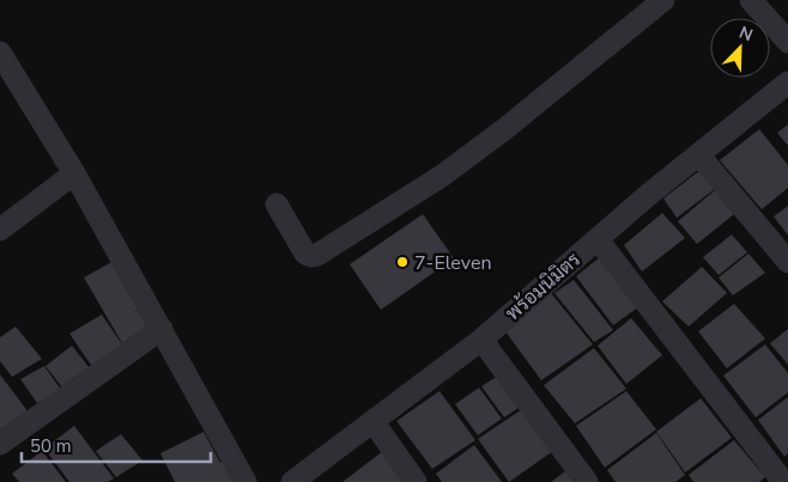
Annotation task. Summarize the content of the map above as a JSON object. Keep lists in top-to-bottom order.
{
  "streets": {
    "street": ["พร้อมนิมิตร"]
  },
  "places": ["7-Eleven"],
  "scale_bar": "50 m",
  "north": "top right"
}
